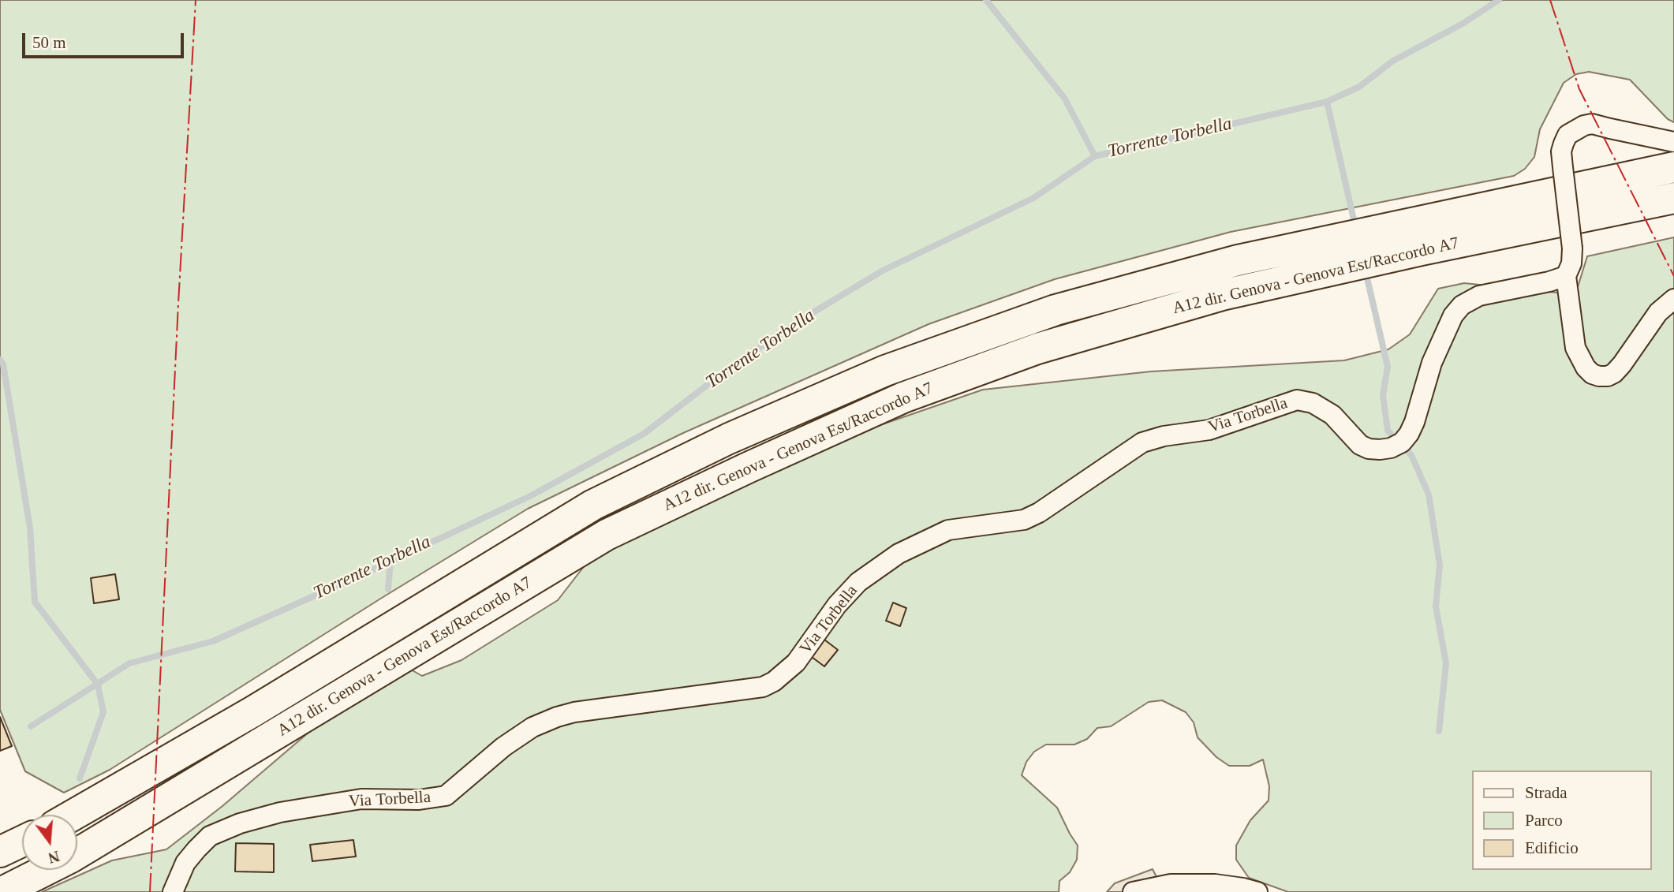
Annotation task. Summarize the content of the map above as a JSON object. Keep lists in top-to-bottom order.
{
  "streets": {
    "highway": ["A12 dir. Genova - Genova Est/Raccordo A7"],
    "street": ["Via Torbella"]
  },
  "water": ["Torrente Torbella"],
  "legend": ["Strada", "Parco", "Edificio"],
  "scale_bar": "50 m",
  "north": "bottom"
}
